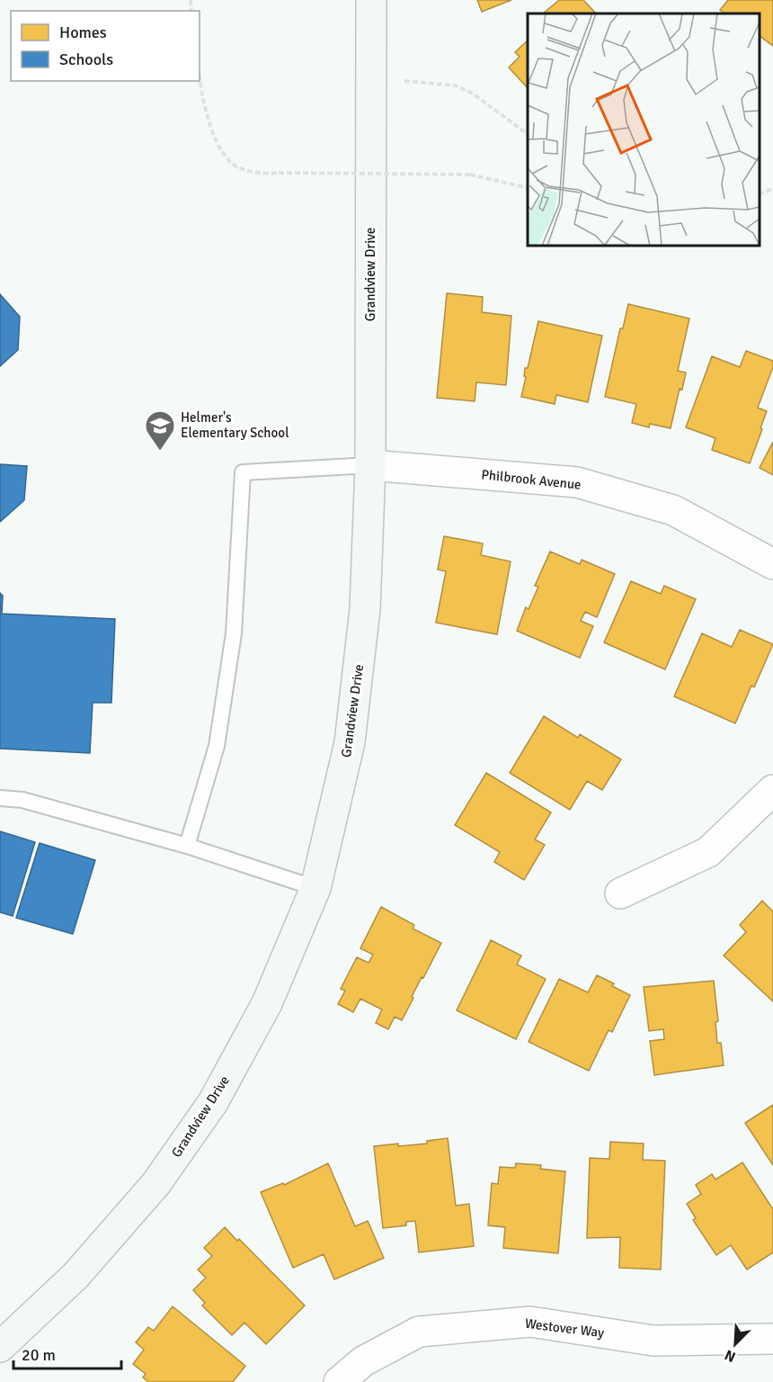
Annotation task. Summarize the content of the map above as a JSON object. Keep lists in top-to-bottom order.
{
  "streets": {
    "street": ["Grandview Drive", "Philbrook Avenue", "Westover Way"]
  },
  "crossings": [
    ["Grandview Drive", "Philbrook Avenue"]
  ],
  "places": {
    "school or university": ["Helmer's Elementary School"]
  },
  "legend": ["Homes", "Schools"],
  "scale_bar": "20 m",
  "north": "bottom left"
}
